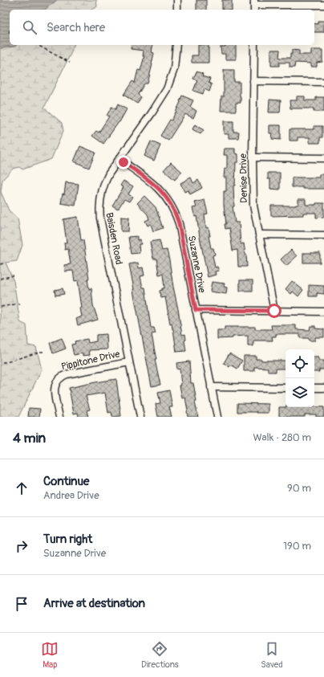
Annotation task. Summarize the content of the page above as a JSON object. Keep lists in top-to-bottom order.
{
  "streets": {
    "street": [
      "Denise Drive",
      "Baisden Road",
      "Suzanne Drive",
      "Pippitone Drive"
    ]
  },
  "crossings": [
    ["Baisden Road", "Suzanne Drive"],
    ["Baisden Road", "Pippitone Drive"]
  ],
  "page": {
    "search": "Search here",
    "heading": ["4 min", "Walk · 280 m"],
    "list": [
      ["Continue", "Andrea Drive", "90 m"],
      ["Turn right", "Suzanne Drive", "190 m"],
      "Arrive at destination"
    ],
    "nav": ["Map", "Directions", "Saved"]
  }
}
